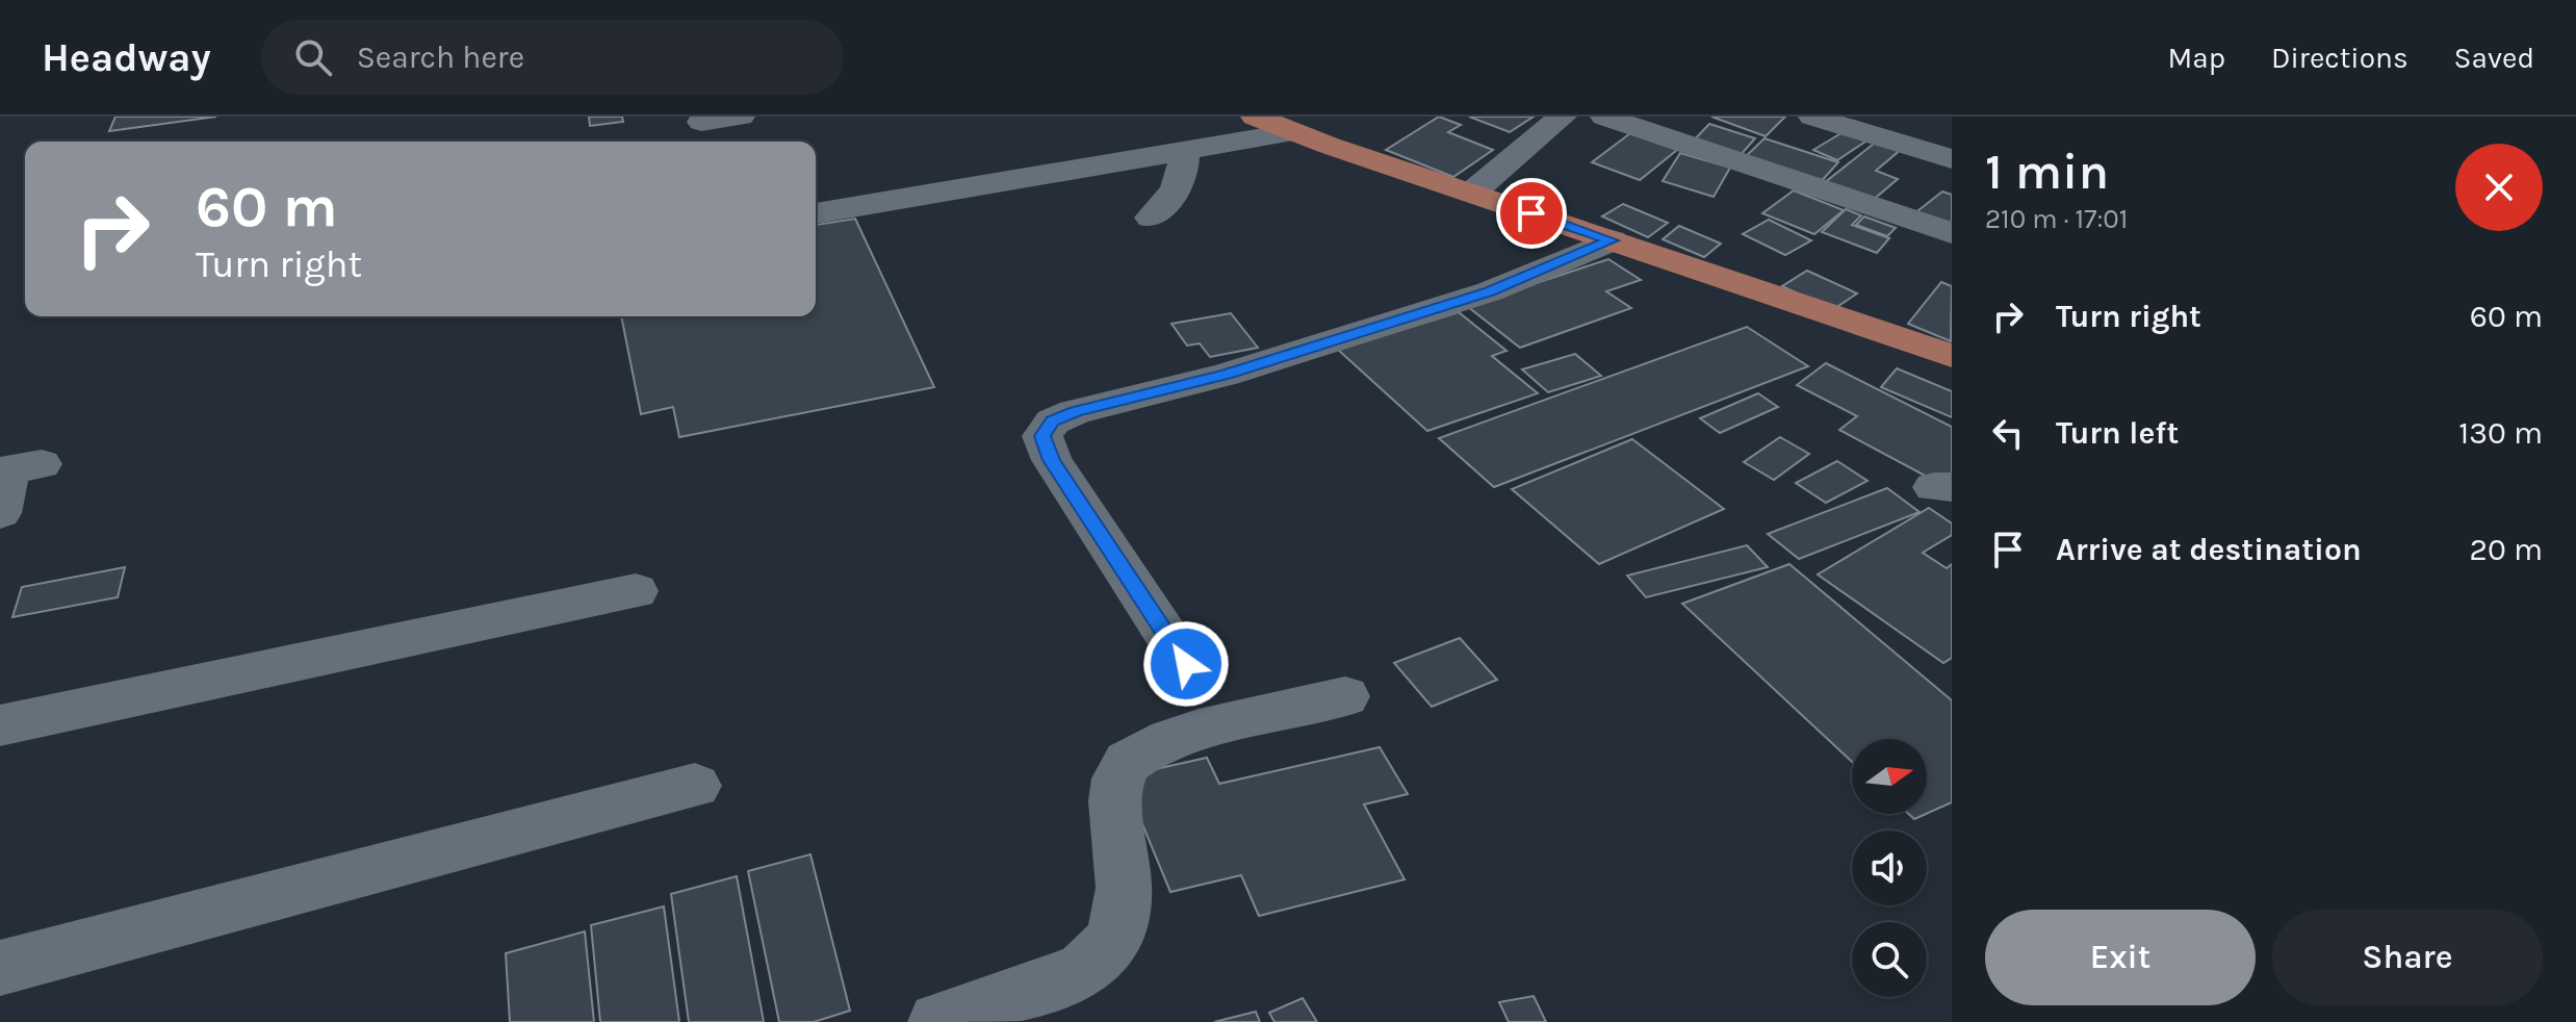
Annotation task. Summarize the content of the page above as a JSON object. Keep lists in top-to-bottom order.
{
  "north": "right",
  "page": {
    "header": "Headway",
    "search": "Search here",
    "nav": ["Map", "Directions", "Saved"],
    "heading": ["1 min", "210 m · 17:01"],
    "turn": ["60 m", "Turn right"],
    "list": [
      {
        "name": "Turn right",
        "value": "60 m"
      },
      {
        "name": "Turn left",
        "value": "130 m"
      },
      {
        "name": "Arrive at destination",
        "value": "20 m"
      }
    ],
    "buttons": ["Exit", "Share"]
  }
}
